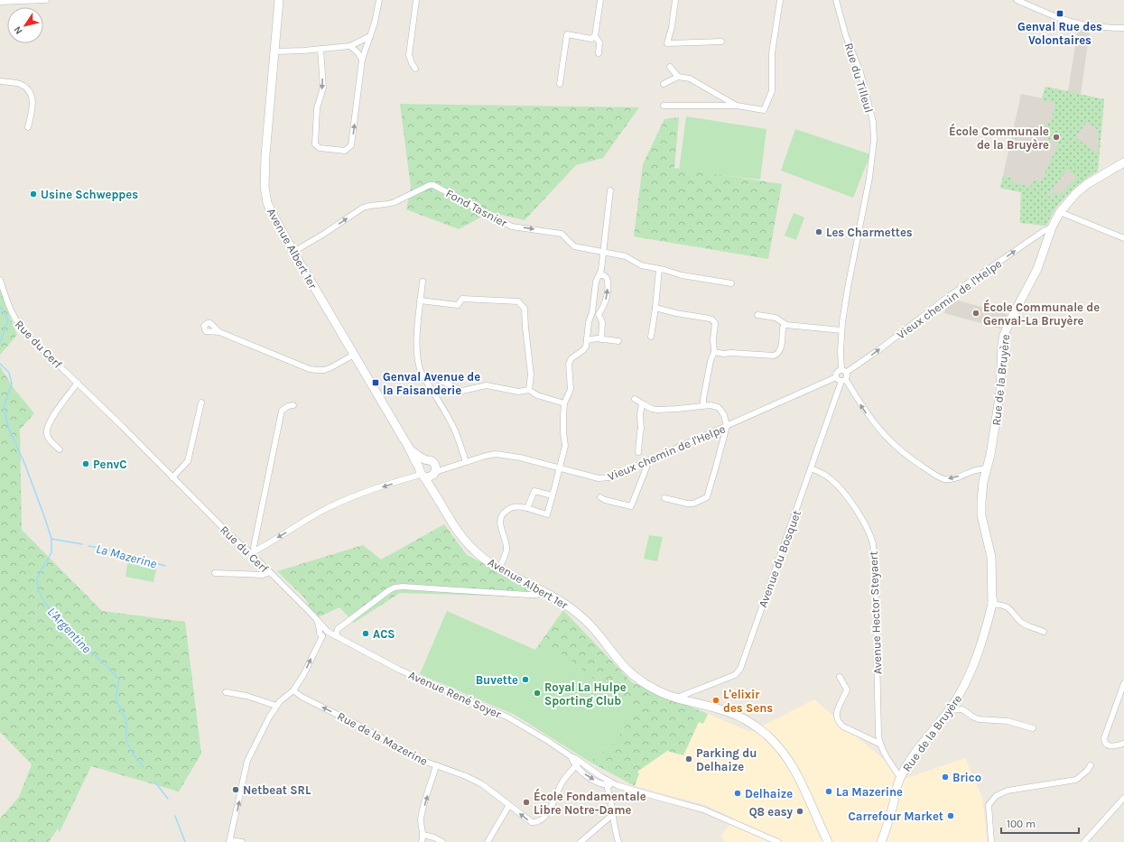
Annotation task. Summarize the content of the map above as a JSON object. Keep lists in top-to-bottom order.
{
  "streets": {
    "main road": ["Avenue Albert 1er", "Rue de la Bruyère"],
    "street": [
      "Rue du Tilleul",
      "Fond Tasnier",
      "Vieux chemin de l'Helpe",
      "Rue du Cerf",
      "Avenue du Bosquet",
      "Avenue Hector Steyaert",
      "Avenue René Soyer",
      "Rue de la Mazerine"
    ]
  },
  "crossings": [
    ["Rue du Tilleul", "Vieux chemin de l'Helpe"],
    ["Fond Tasnier", "Avenue Albert 1er"],
    ["Avenue Albert 1er", "Vieux chemin de l'Helpe"],
    ["Avenue Albert 1er", "Avenue du Bosquet"],
    ["Vieux chemin de l'Helpe", "Rue du Cerf"],
    ["Vieux chemin de l'Helpe", "Rue de la Bruyère"],
    ["Vieux chemin de l'Helpe", "Avenue du Bosquet"],
    ["Rue du Cerf", "Avenue René Soyer"],
    ["Rue de la Bruyère", "Avenue Hector Steyaert"],
    ["Avenue du Bosquet", "Avenue Hector Steyaert"],
    ["Avenue René Soyer", "Rue de la Mazerine"]
  ],
  "one_way": ["Fond Tasnier"],
  "water": ["La Mazerine", "L'Argentine"],
  "places": {
    "transit": ["Genval Rue des Volontaires", "Genval Avenue de la Faisanderie"],
    "other": [
      "École Communale de la Bruyère",
      "Usine Schweppes",
      "Les Charmettes",
      "École Communale de Genval-La Bruyère",
      "PenvC",
      "ACS",
      "Buvette",
      "Royal La Hulpe Sporting Club",
      "L'elixir des Sens",
      "Parking du Delhaize",
      "Brico",
      "Netbeat SRL",
      "La Mazerine",
      "Delhaize",
      "École Fondamentale Libre Notre-Dame",
      "Q8 easy",
      "Carrefour Market"
    ]
  },
  "scale_bar": "100 m",
  "north": "bottom left"
}
